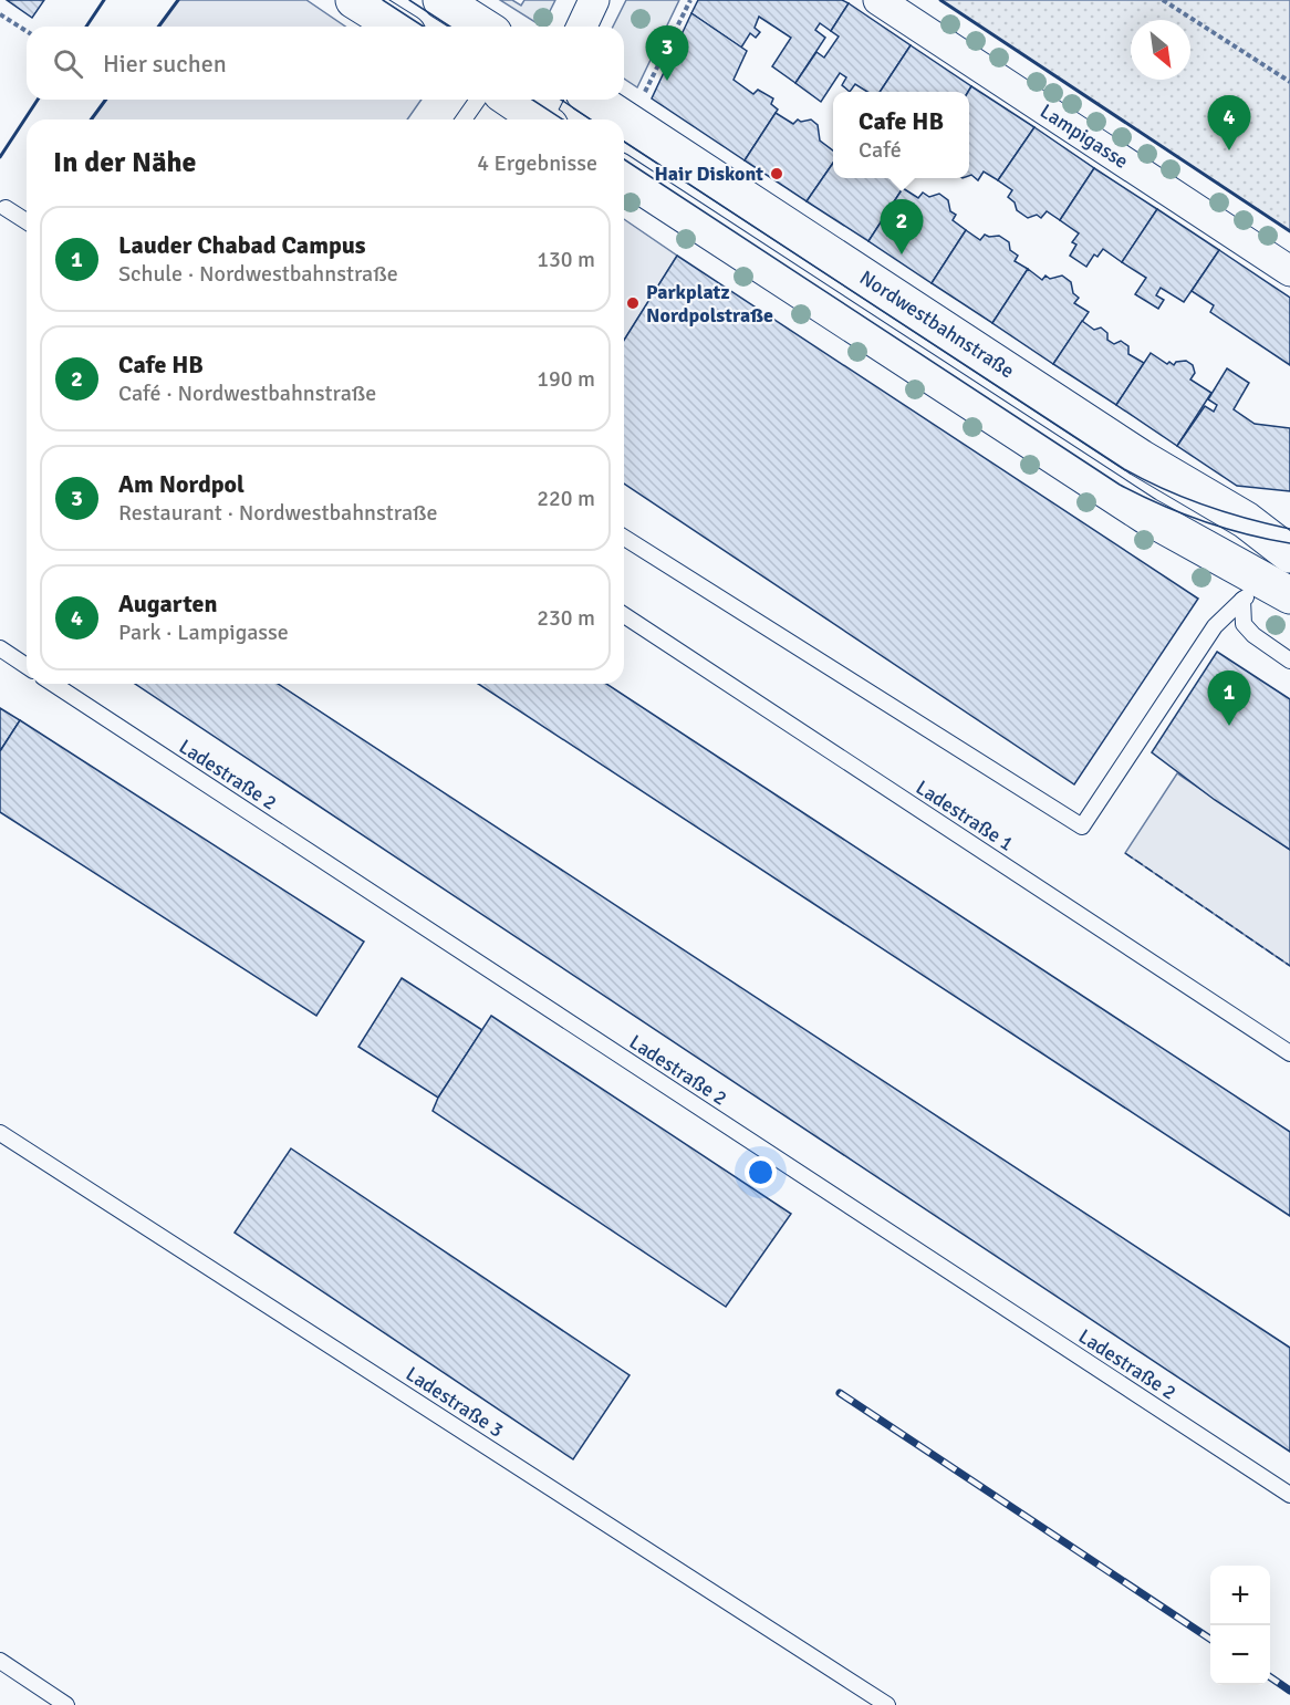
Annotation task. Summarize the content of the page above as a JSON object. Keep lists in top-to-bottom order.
{
  "streets": {
    "street": ["Lampigasse", "Nordwestbahnstraße"],
    "lane": ["Ladestraße 2", "Ladestraße 1", "Ladestraße 3"]
  },
  "places": ["Hair Diskont", "Parkplatz Nordpolstraße"],
  "north": "bottom right",
  "page": {
    "pins": [
      "3",
      "4",
      "2",
      "1"
    ],
    "search": "Hier suchen",
    "popup": ["Cafe HB", "Café"],
    "heading": ["In der Nähe", "4 Ergebnisse"],
    "list": [
      {
        "mark": "1",
        "name": "Lauder Chabad Campus",
        "note": "Schule · Nordwestbahnstraße",
        "value": "130 m"
      },
      {
        "mark": "2",
        "name": "Cafe HB",
        "note": "Café · Nordwestbahnstraße",
        "value": "190 m"
      },
      {
        "mark": "3",
        "name": "Am Nordpol",
        "note": "Restaurant · Nordwestbahnstraße",
        "value": "220 m"
      },
      {
        "mark": "4",
        "name": "Augarten",
        "note": "Park · Lampigasse",
        "value": "230 m"
      }
    ],
    "map_buttons": ["+", "−"]
  }
}
